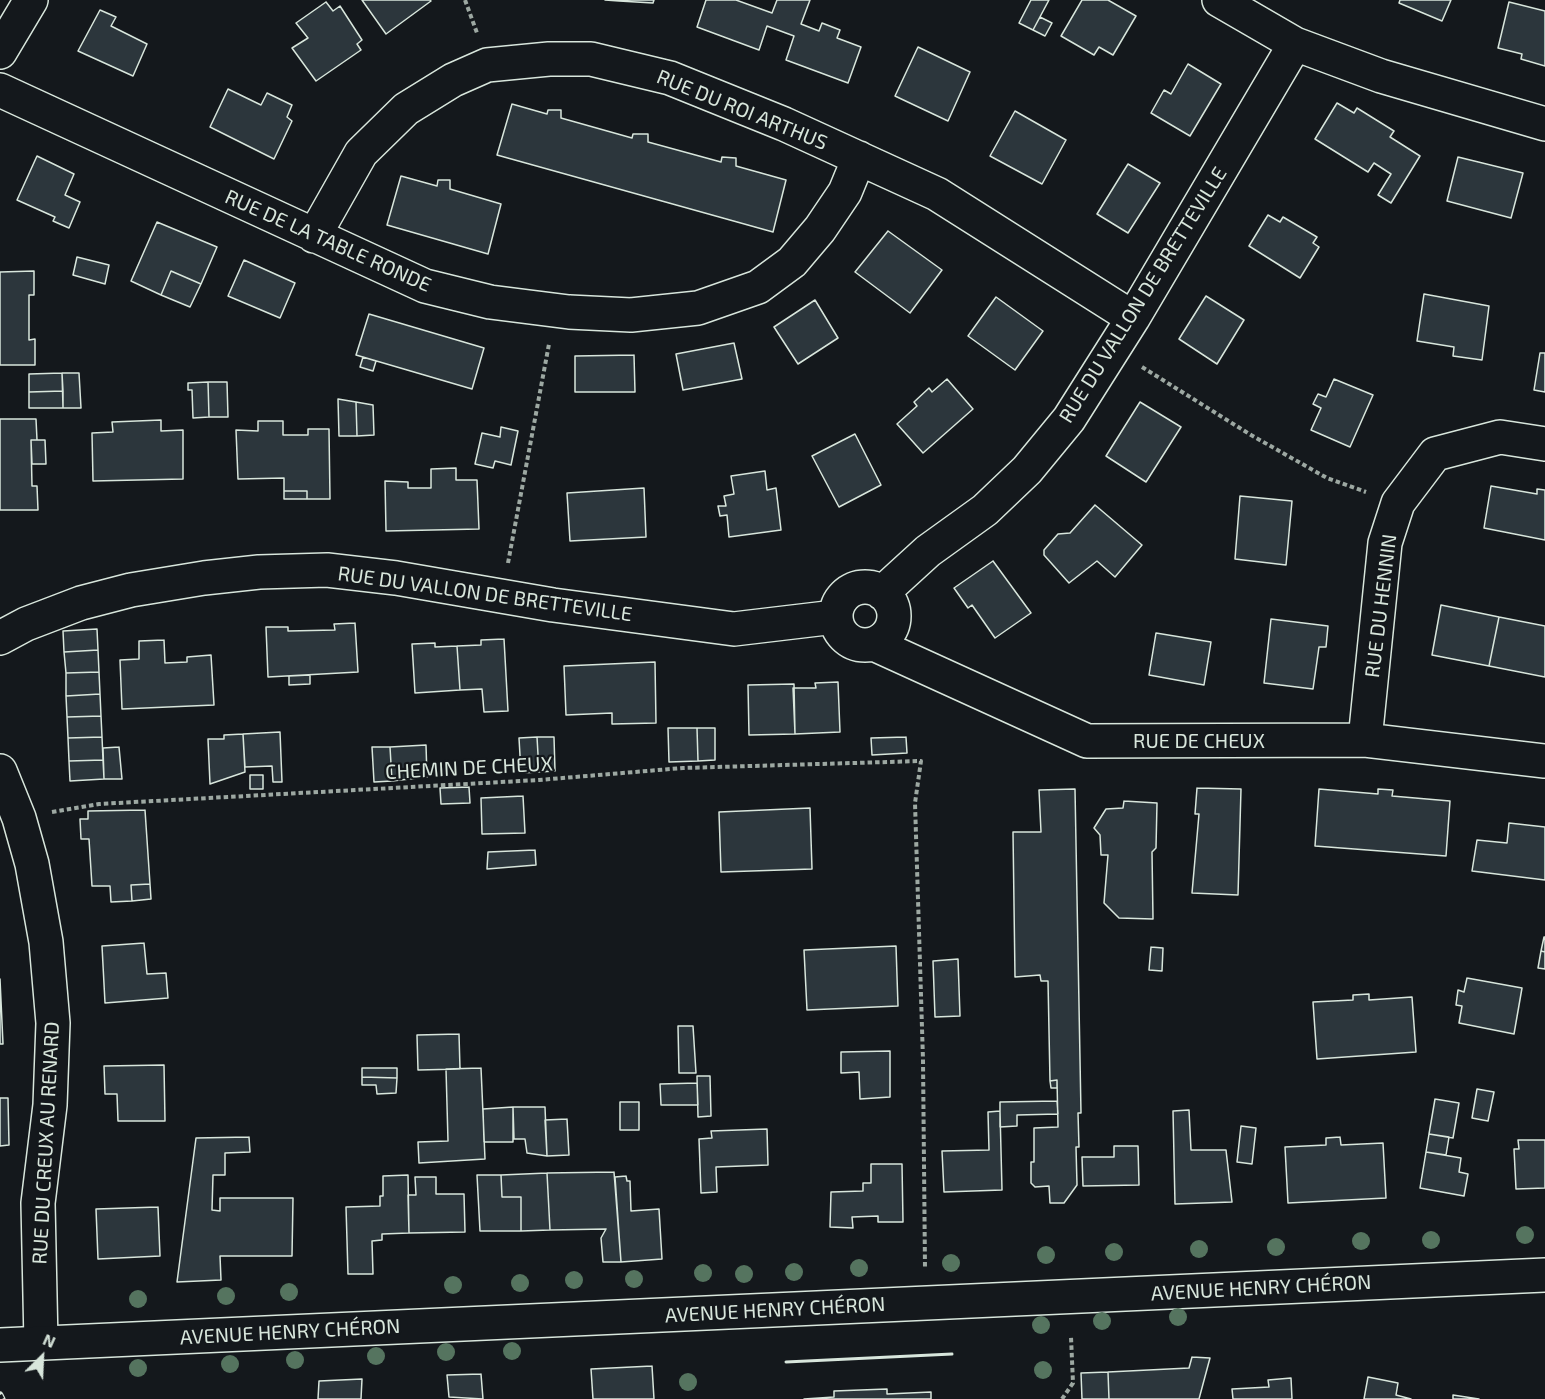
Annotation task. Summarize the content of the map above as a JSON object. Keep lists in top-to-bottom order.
{
  "streets": {
    "street": [
      "RUE DU ROI ARTHUS",
      "RUE DE LA TABLE RONDE",
      "RUE DU VALLON DE BRETTEVILLE",
      "RUE DU HENNIN",
      "RUE DE CHEUX",
      "RUE DU CREUX AU RENARD",
      "AVENUE HENRY CHÉRON"
    ],
    "path": ["CHEMIN DE CHEUX"]
  },
  "crossings": [
    ["RUE DU ROI ARTHUS", "RUE DE LA TABLE RONDE"],
    ["RUE DU ROI ARTHUS", "RUE DU VALLON DE BRETTEVILLE"],
    ["RUE DU VALLON DE BRETTEVILLE", "RUE DE CHEUX"],
    ["RUE DU HENNIN", "RUE DE CHEUX"],
    ["CHEMIN DE CHEUX", "RUE DU CREUX AU RENARD"],
    ["CHEMIN DE CHEUX", "AVENUE HENRY CHÉRON"],
    ["RUE DU CREUX AU RENARD", "AVENUE HENRY CHÉRON"]
  ],
  "north": "top right"
}
